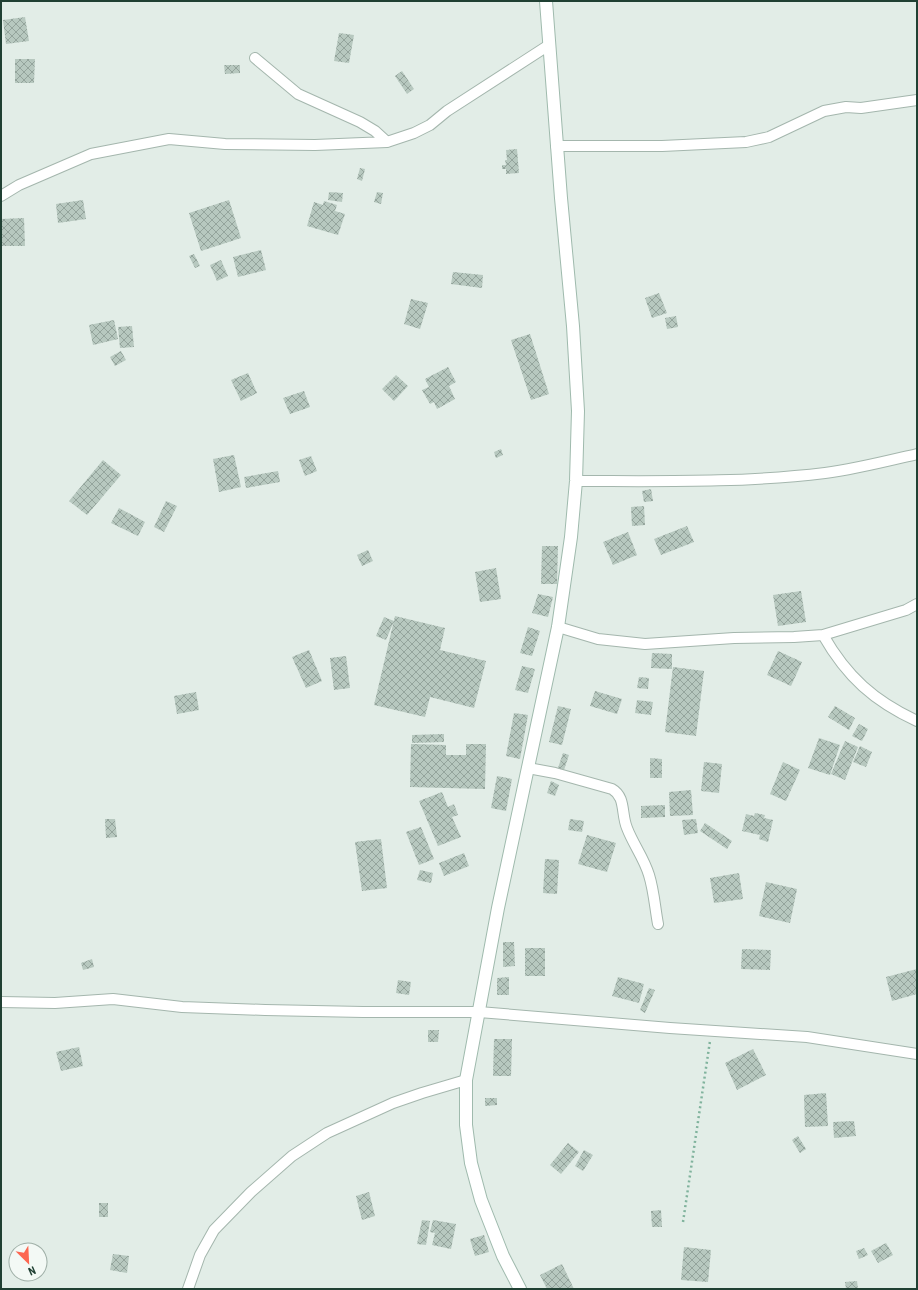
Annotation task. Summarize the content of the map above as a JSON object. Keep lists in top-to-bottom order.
{
  "north": "bottom right"
}
